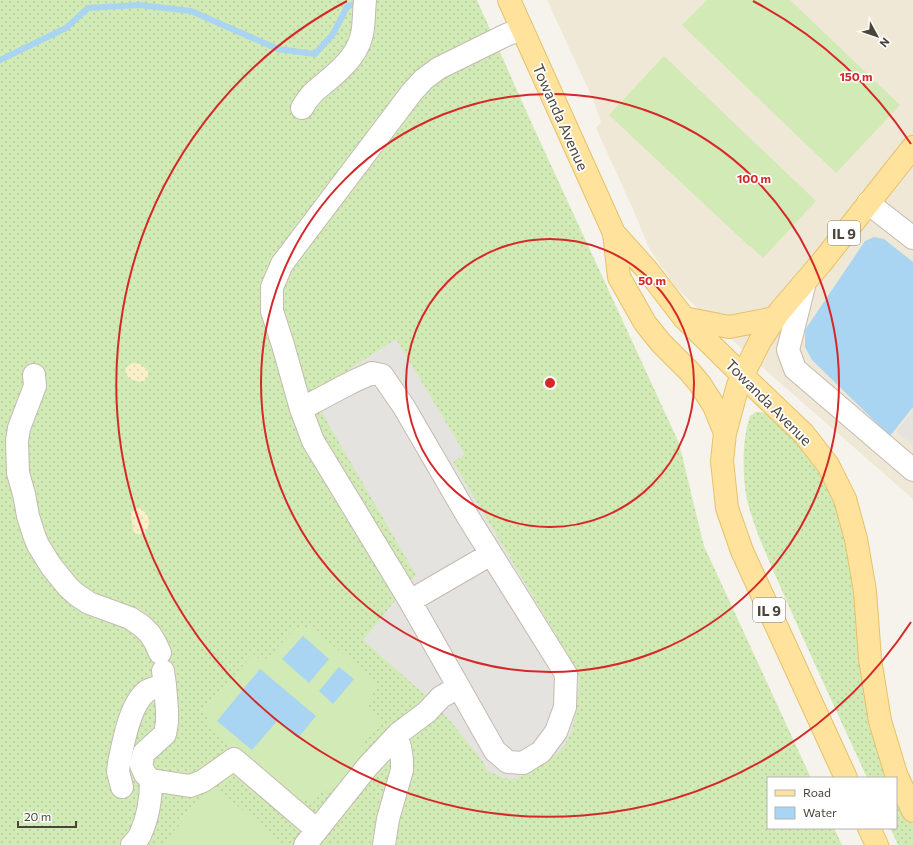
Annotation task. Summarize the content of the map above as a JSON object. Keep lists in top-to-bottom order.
{
  "streets": {
    "main road": ["Towanda Avenue", "IL 9"]
  },
  "crossings": [
    ["Towanda Avenue", "IL 9"]
  ],
  "legend": ["Road", "Water"],
  "scale_bar": "20 m",
  "north": "bottom right",
  "rings": ["150 m", "100 m", "50 m"]
}
